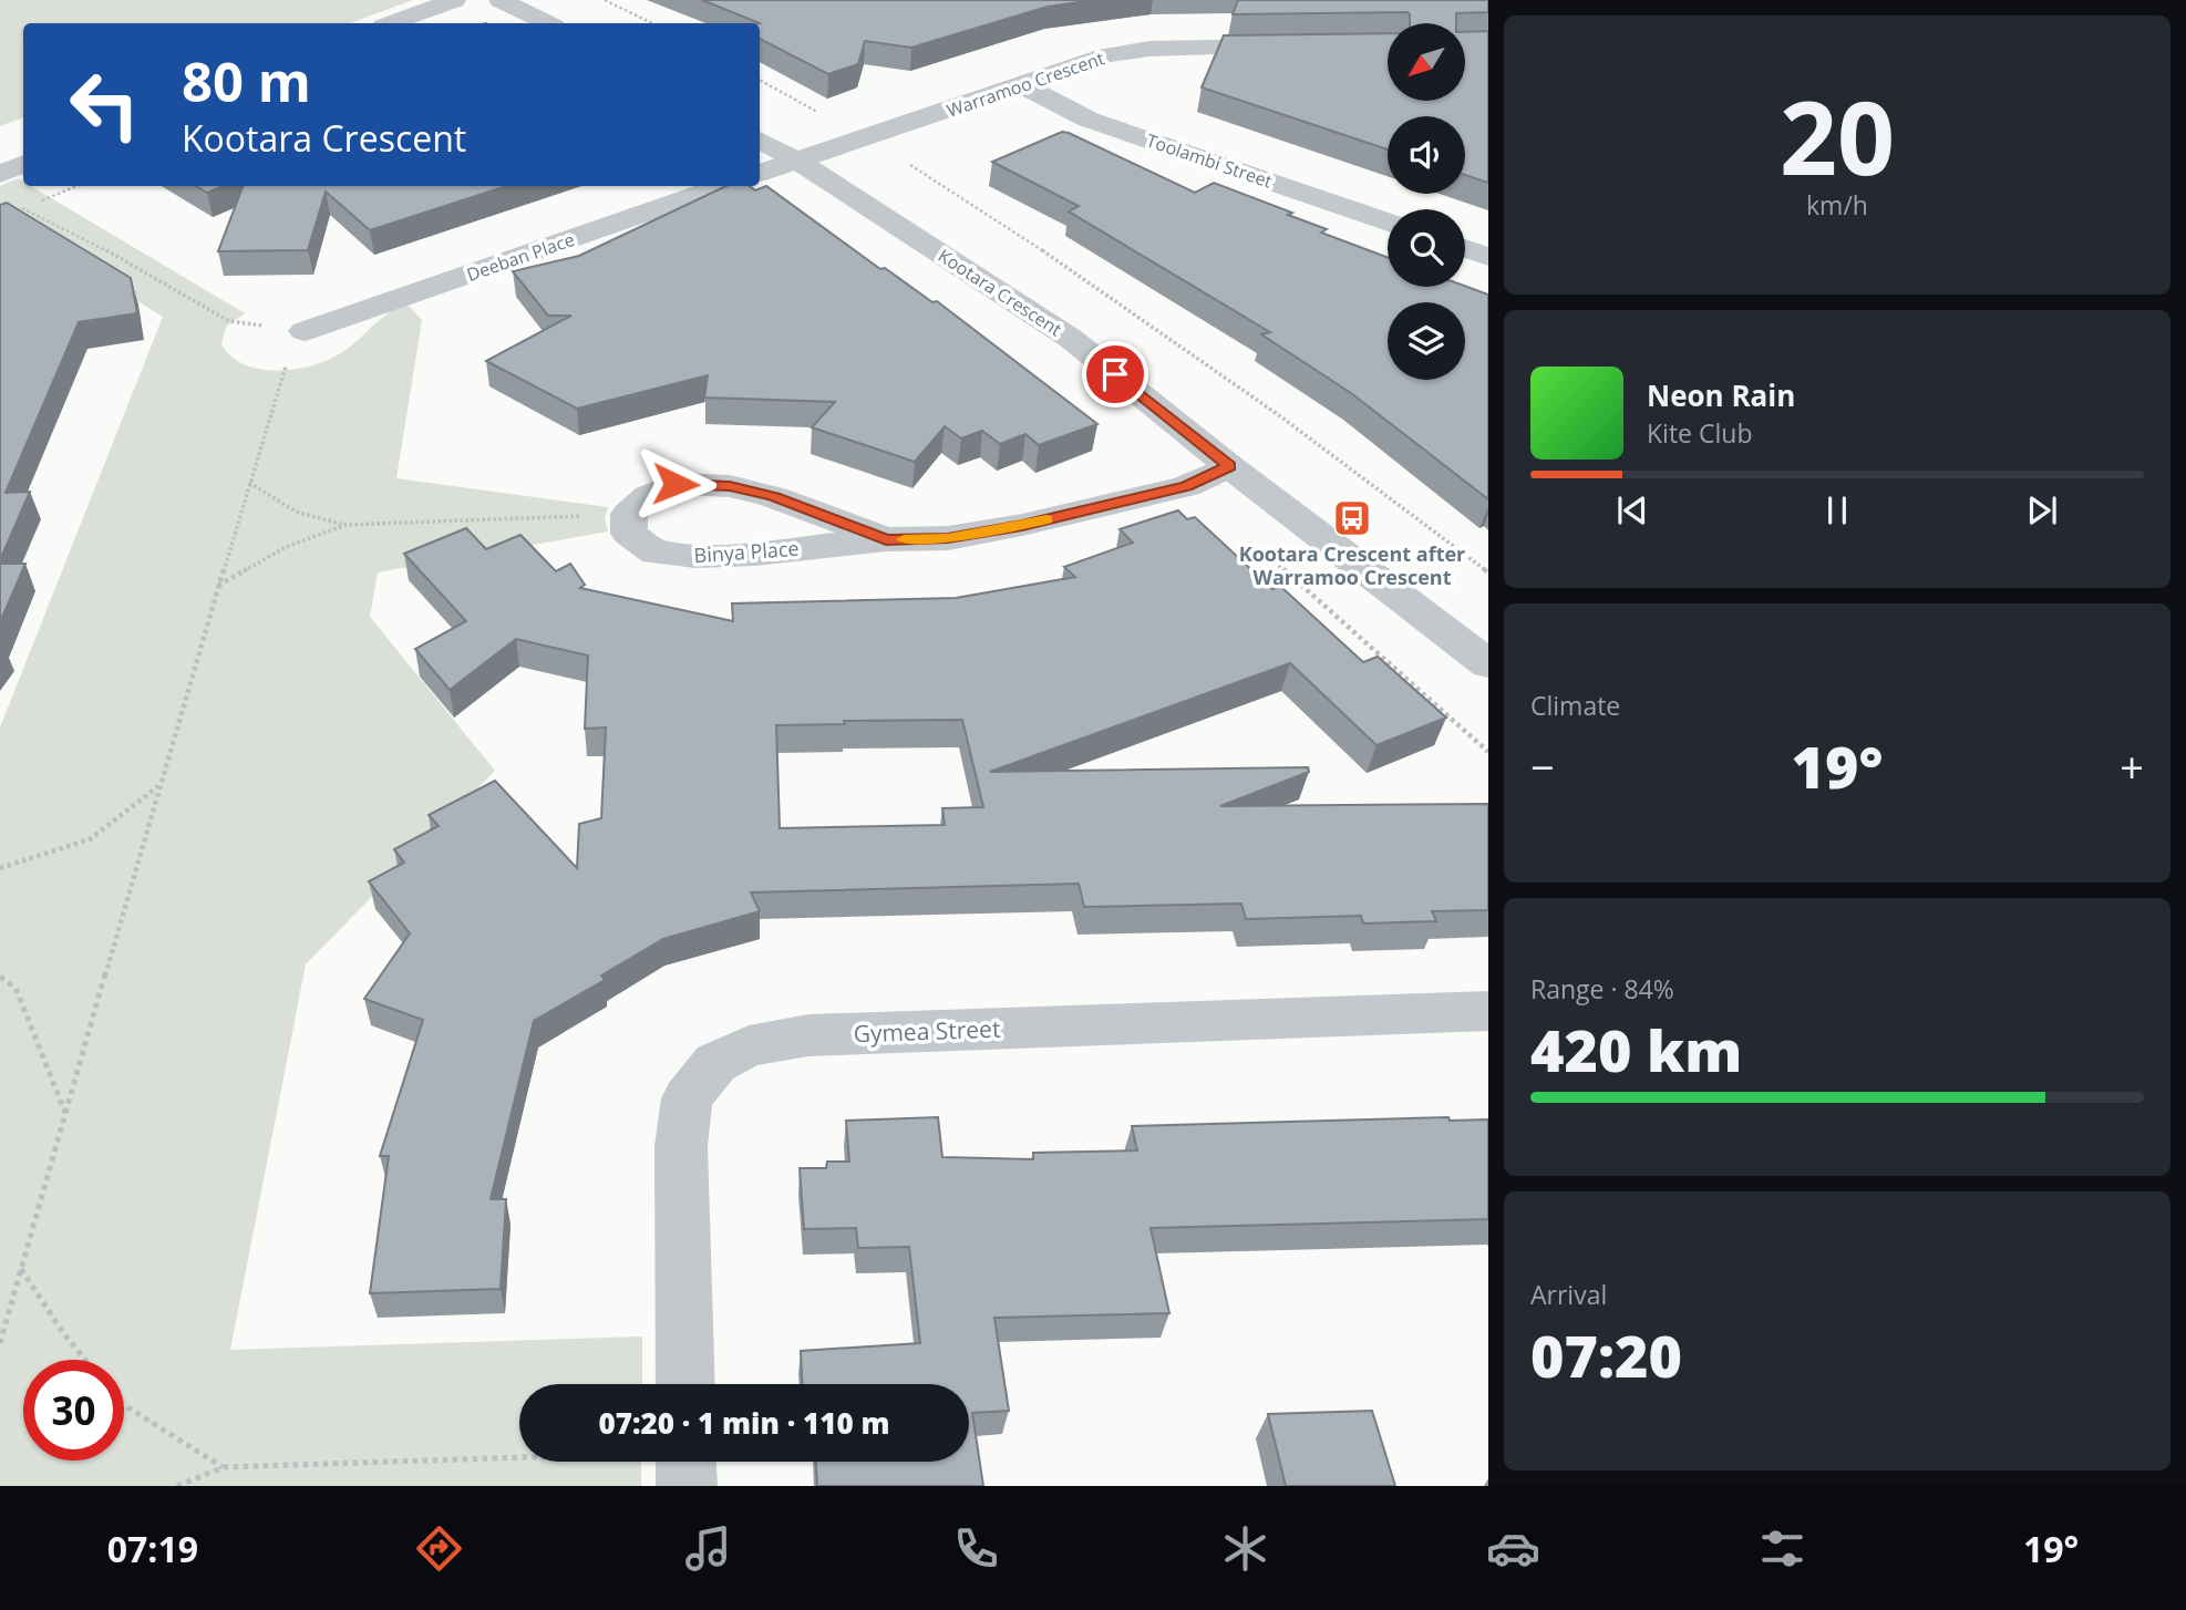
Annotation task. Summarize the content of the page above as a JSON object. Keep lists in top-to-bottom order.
{
  "streets": {
    "street": [
      "Warramoo Crescent",
      "Toolambi Street",
      "Deeban Place",
      "Kootara Crescent",
      "Binya Place",
      "Gymea Street"
    ]
  },
  "crossings": [
    ["Warramoo Crescent", "Toolambi Street"],
    ["Warramoo Crescent", "Kootara Crescent"],
    ["Kootara Crescent", "Binya Place"]
  ],
  "places": {
    "bus stop": ["Kootara Crescent after Warramoo Crescent"]
  },
  "north": "bottom left",
  "page": {
    "tile": [
      ["20", "km/h"],
      "Climate",
      ["Range · 84%", "420 km"],
      ["Arrival", "07:20"]
    ],
    "turn": ["80 m", "Kootara Crescent"],
    "song": ["Neon Rain", "Kite Club"],
    "heat": ["−", "19°", "+"],
    "limit": "30",
    "trip": "07:20 · 1 min · 110 m",
    "tabs": ["07:19", "19°"]
  }
}
